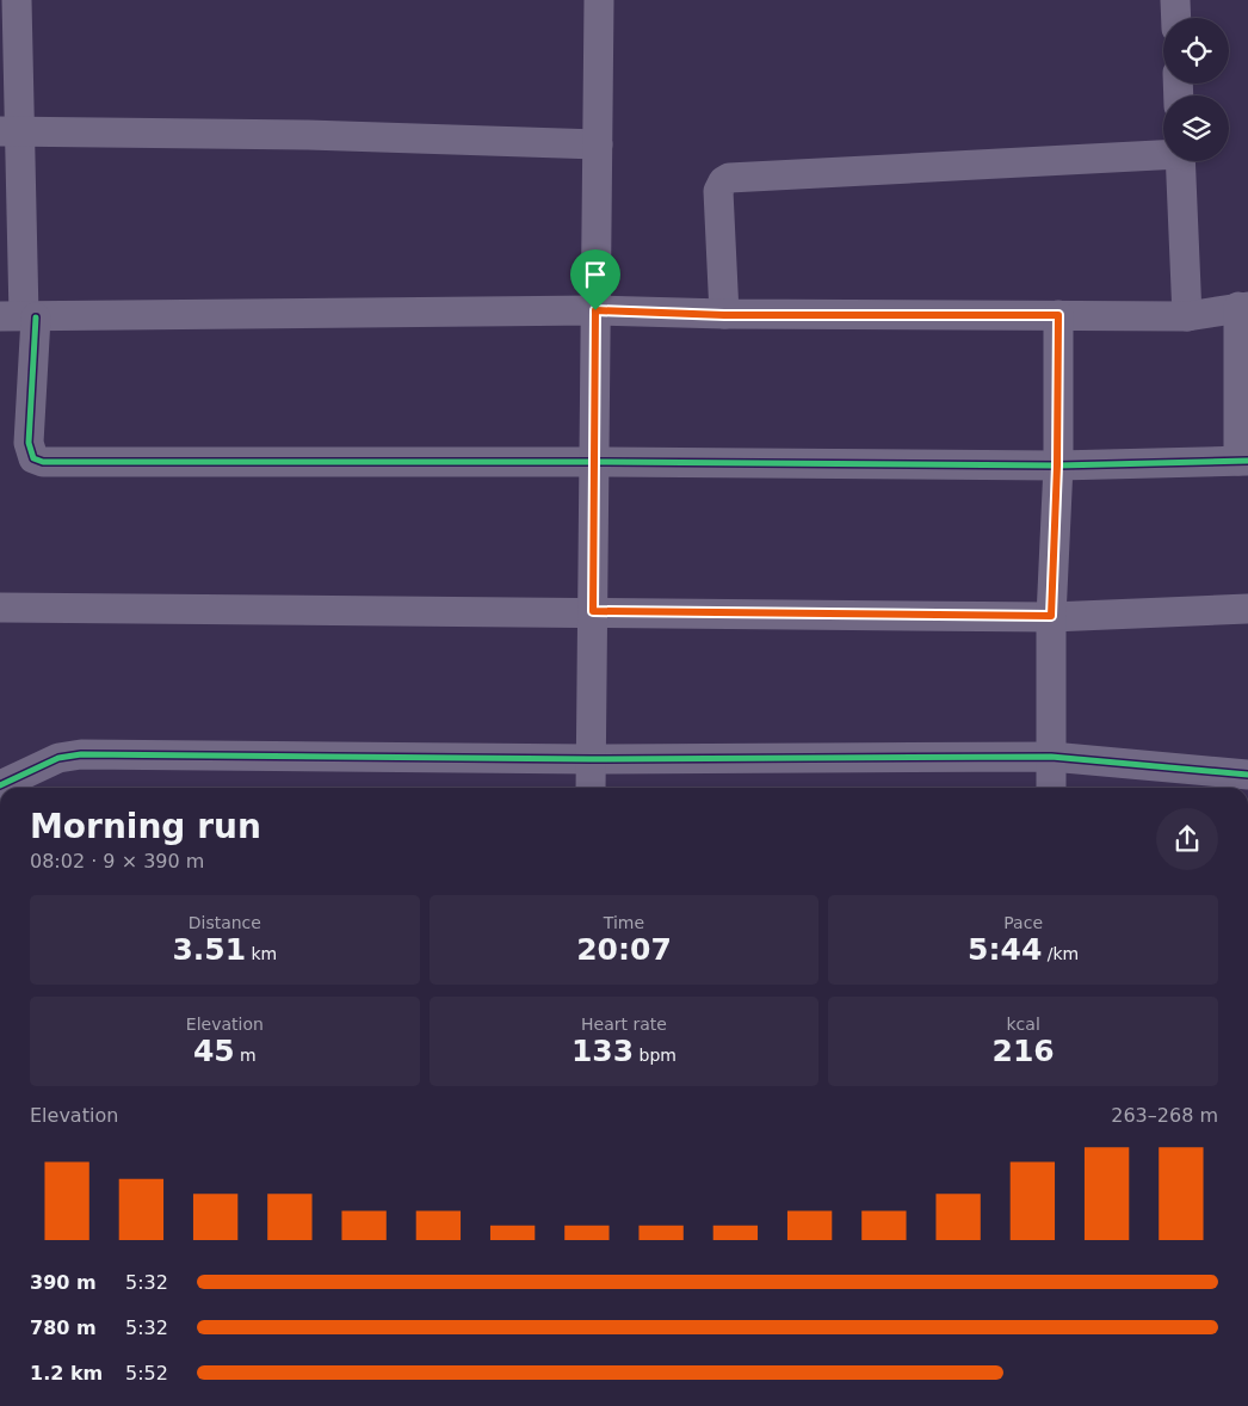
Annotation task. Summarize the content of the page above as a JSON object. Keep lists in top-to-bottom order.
{
  "page": {
    "heading": ["Morning run", "08:02 · 9 × 390 m"],
    "stats": [
      ["Distance", "3.51 km"],
      ["Time", "20:07"],
      ["Pace", "5:44 /km"],
      ["Elevation", "45 m"],
      ["Heart rate", "133 bpm"],
      ["kcal", "216"]
    ],
    "chart": ["Elevation", "263–268 m"],
    "list": [
      {
        "name": "390 m",
        "note": "5:32"
      },
      {
        "name": "780 m",
        "note": "5:32"
      },
      {
        "name": "1.2 km",
        "note": "5:52"
      }
    ]
  }
}
